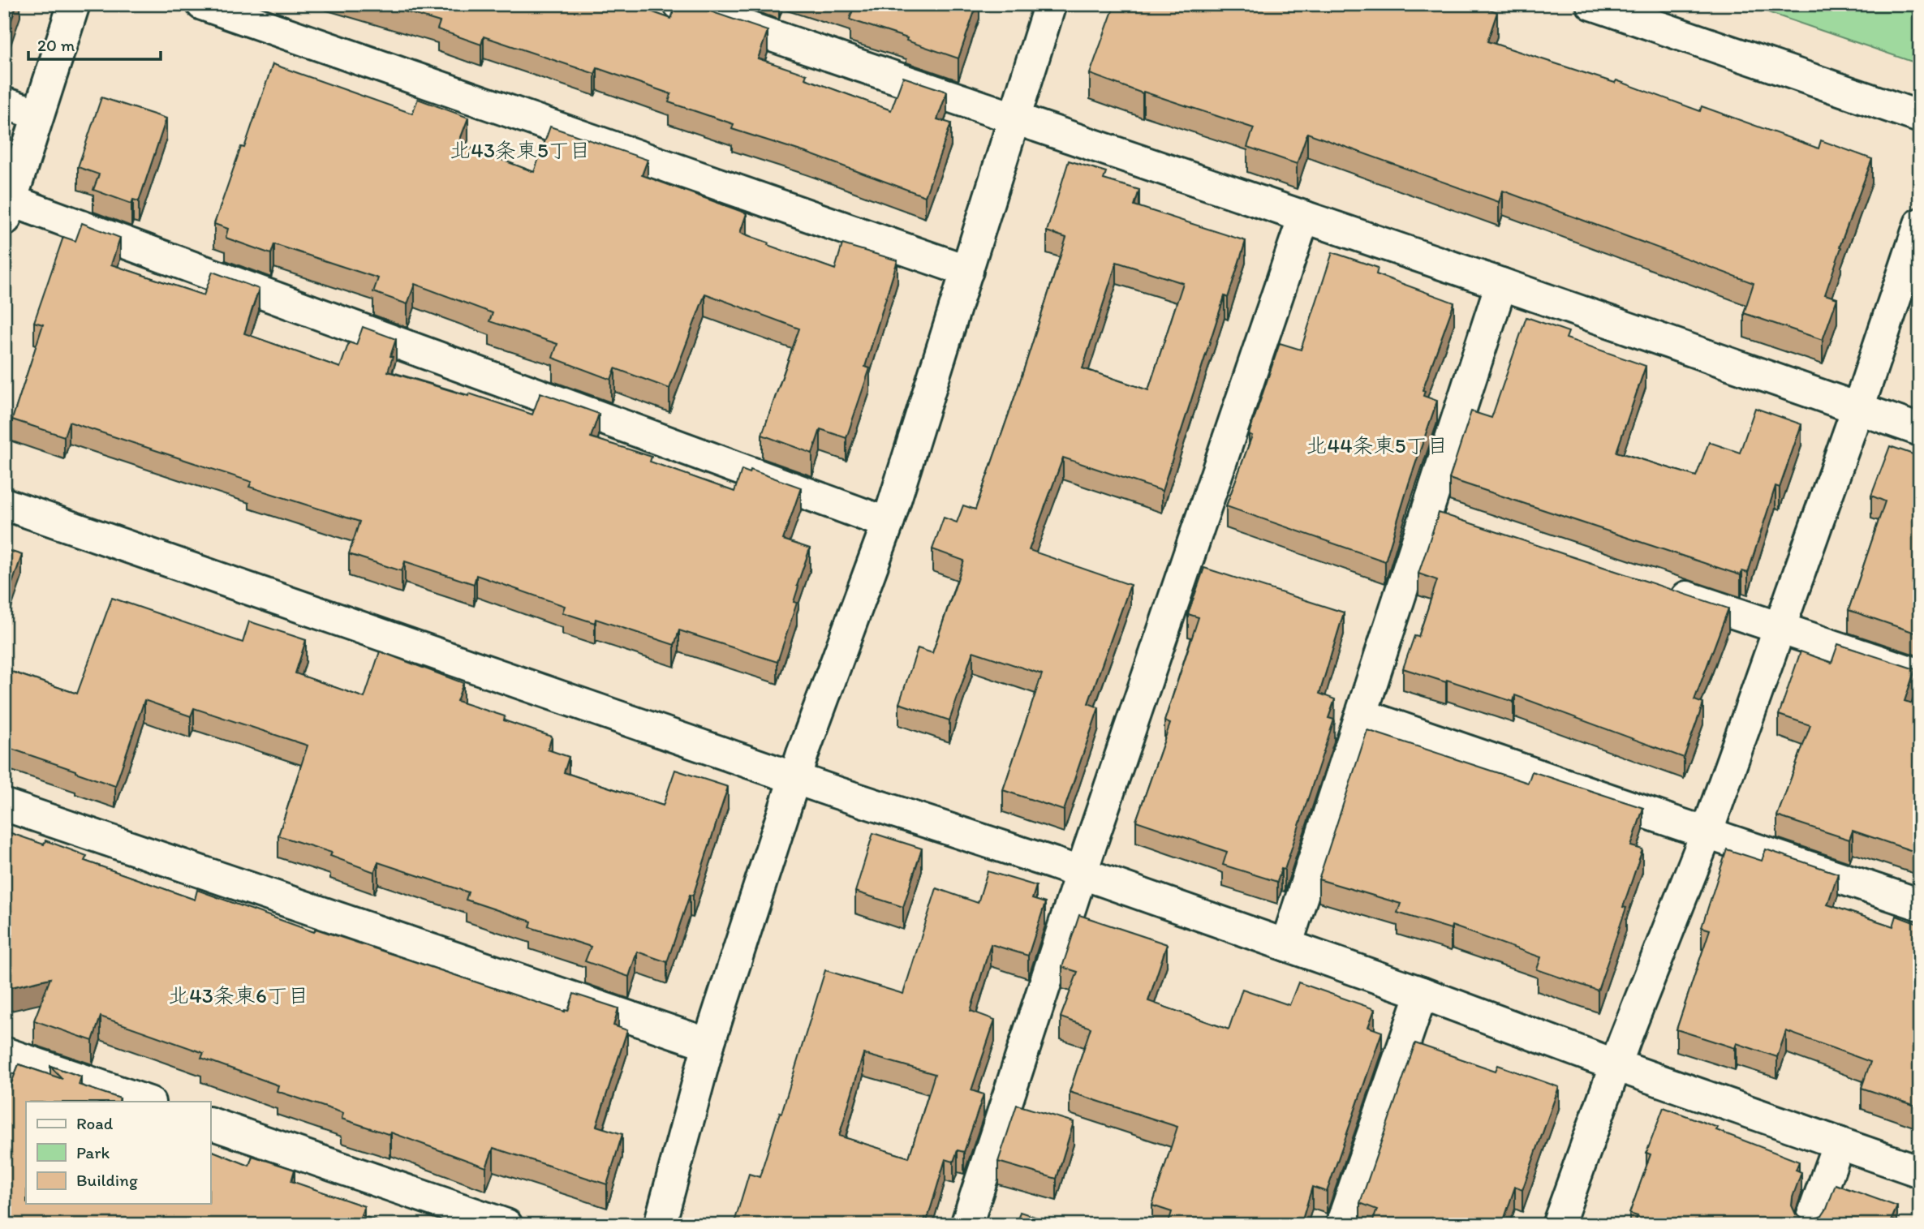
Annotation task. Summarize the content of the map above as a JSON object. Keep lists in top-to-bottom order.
{
  "districts": ["北43条東5丁目", "北44条東5丁目", "北43条東6丁目"],
  "legend": ["Road", "Park", "Building"],
  "scale_bar": "20 m"
}
